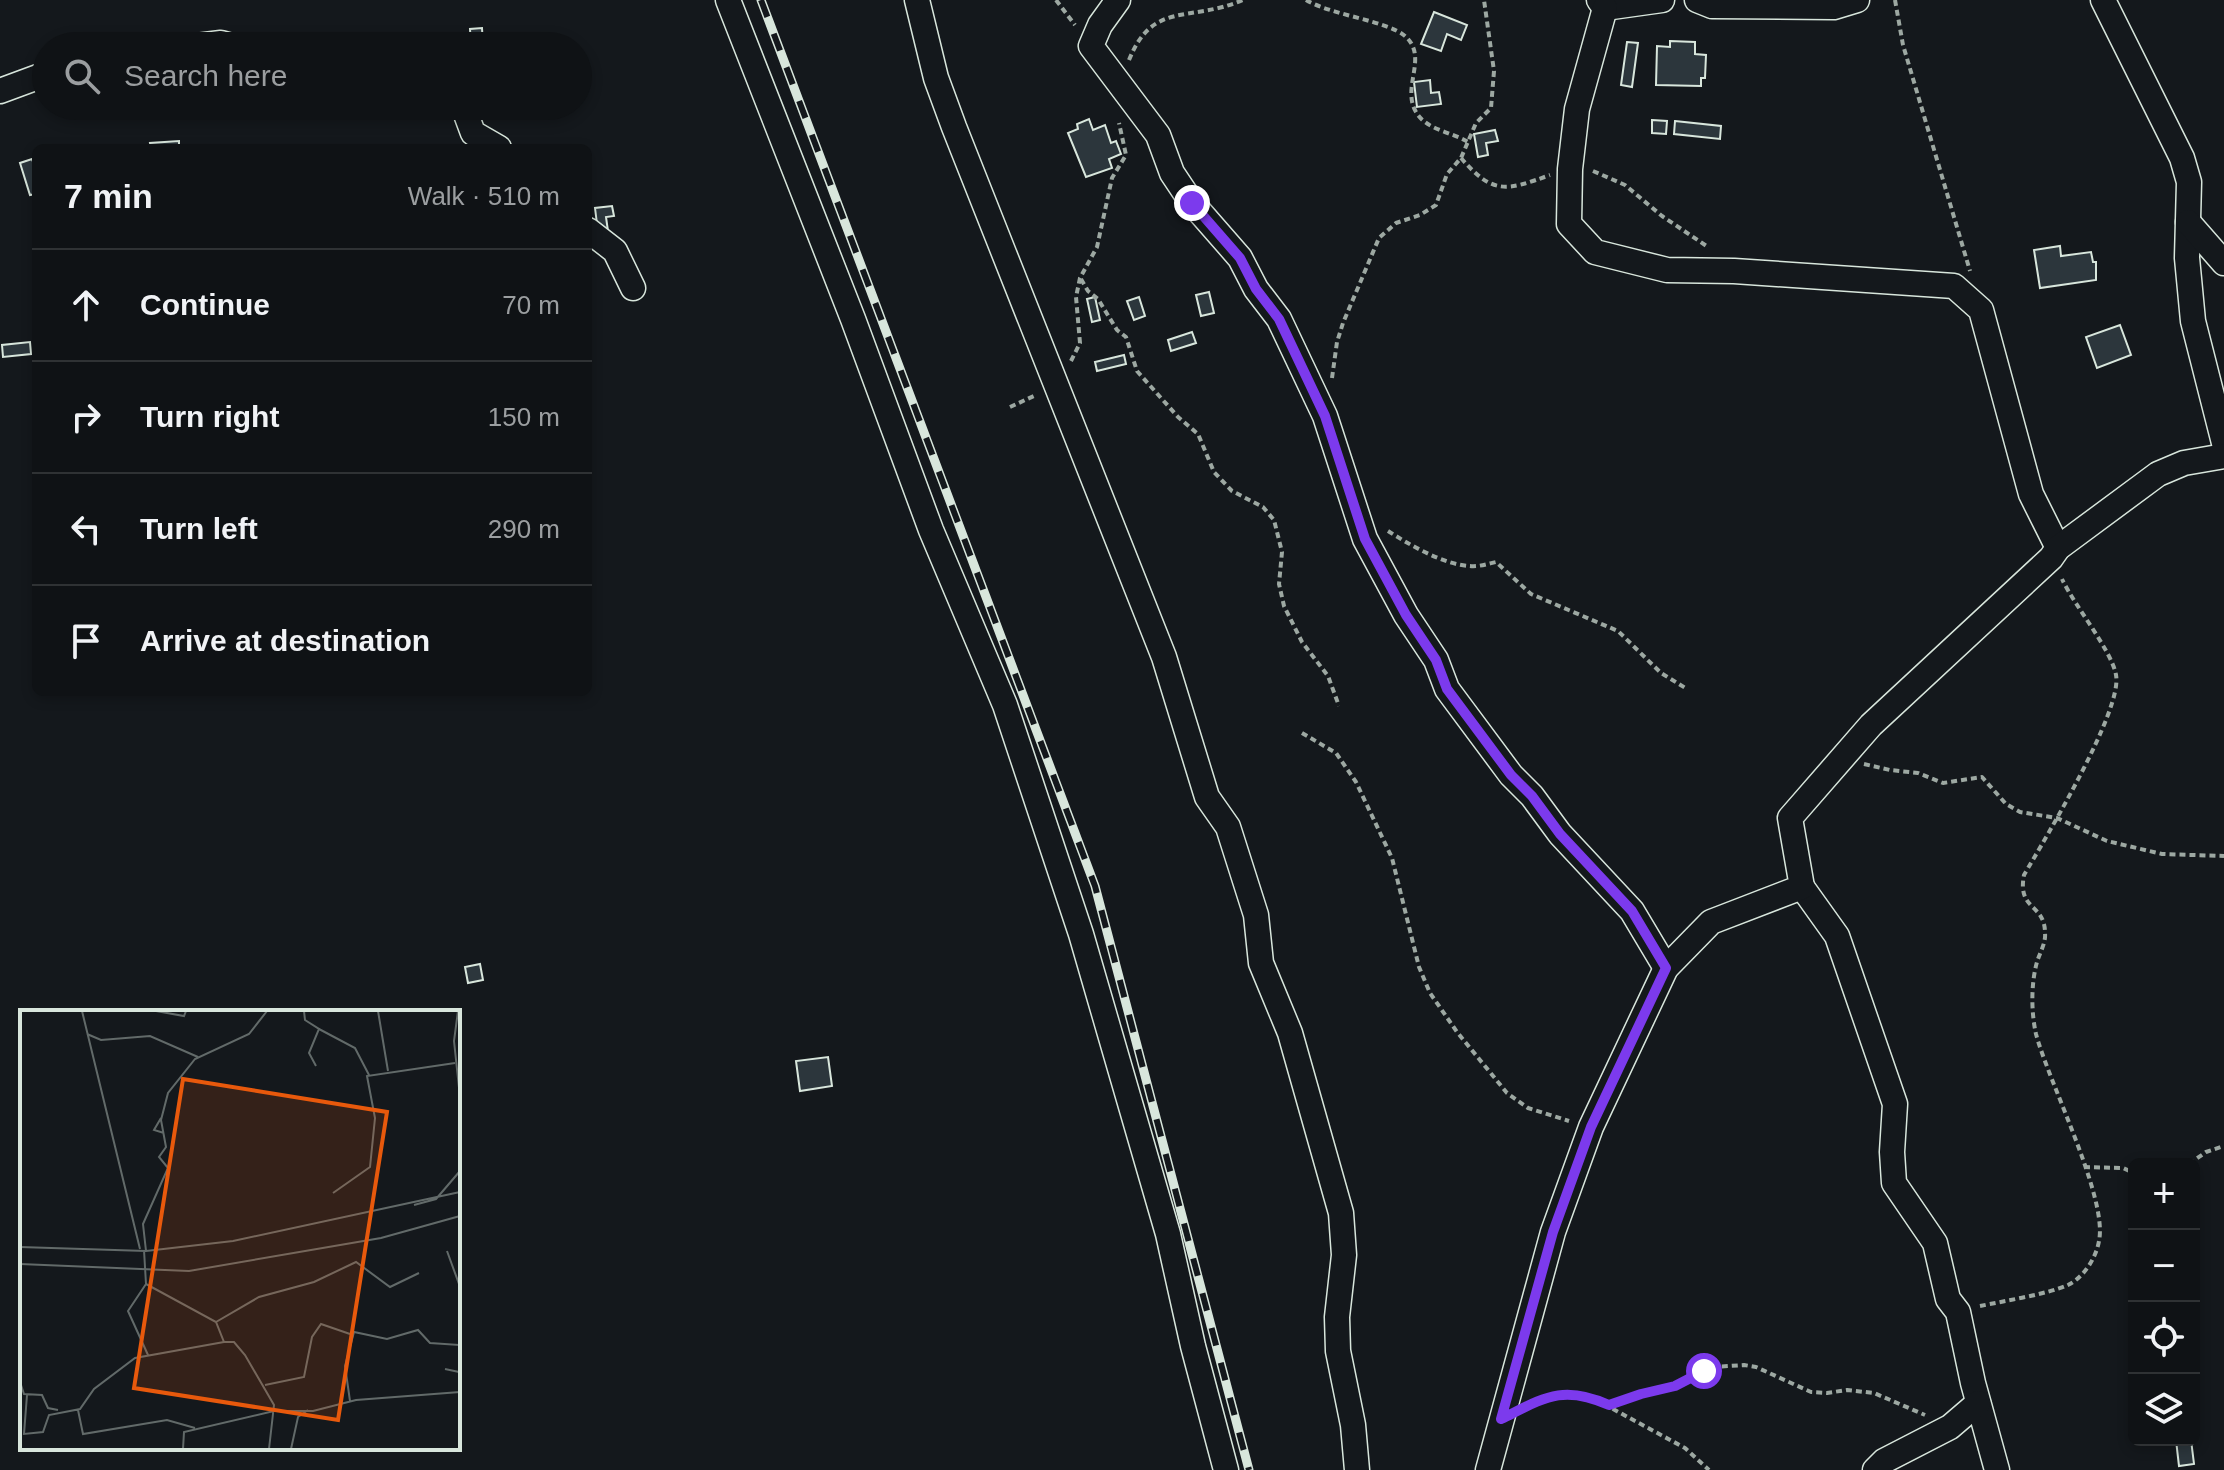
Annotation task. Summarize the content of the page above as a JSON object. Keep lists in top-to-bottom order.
{
  "page": {
    "search": "Search here",
    "heading": ["7 min", "Walk · 510 m"],
    "list": [
      ["Continue", "70 m"],
      ["Turn right", "150 m"],
      ["Turn left", "290 m"],
      "Arrive at destination"
    ],
    "map_buttons": ["+", "−"]
  }
}
